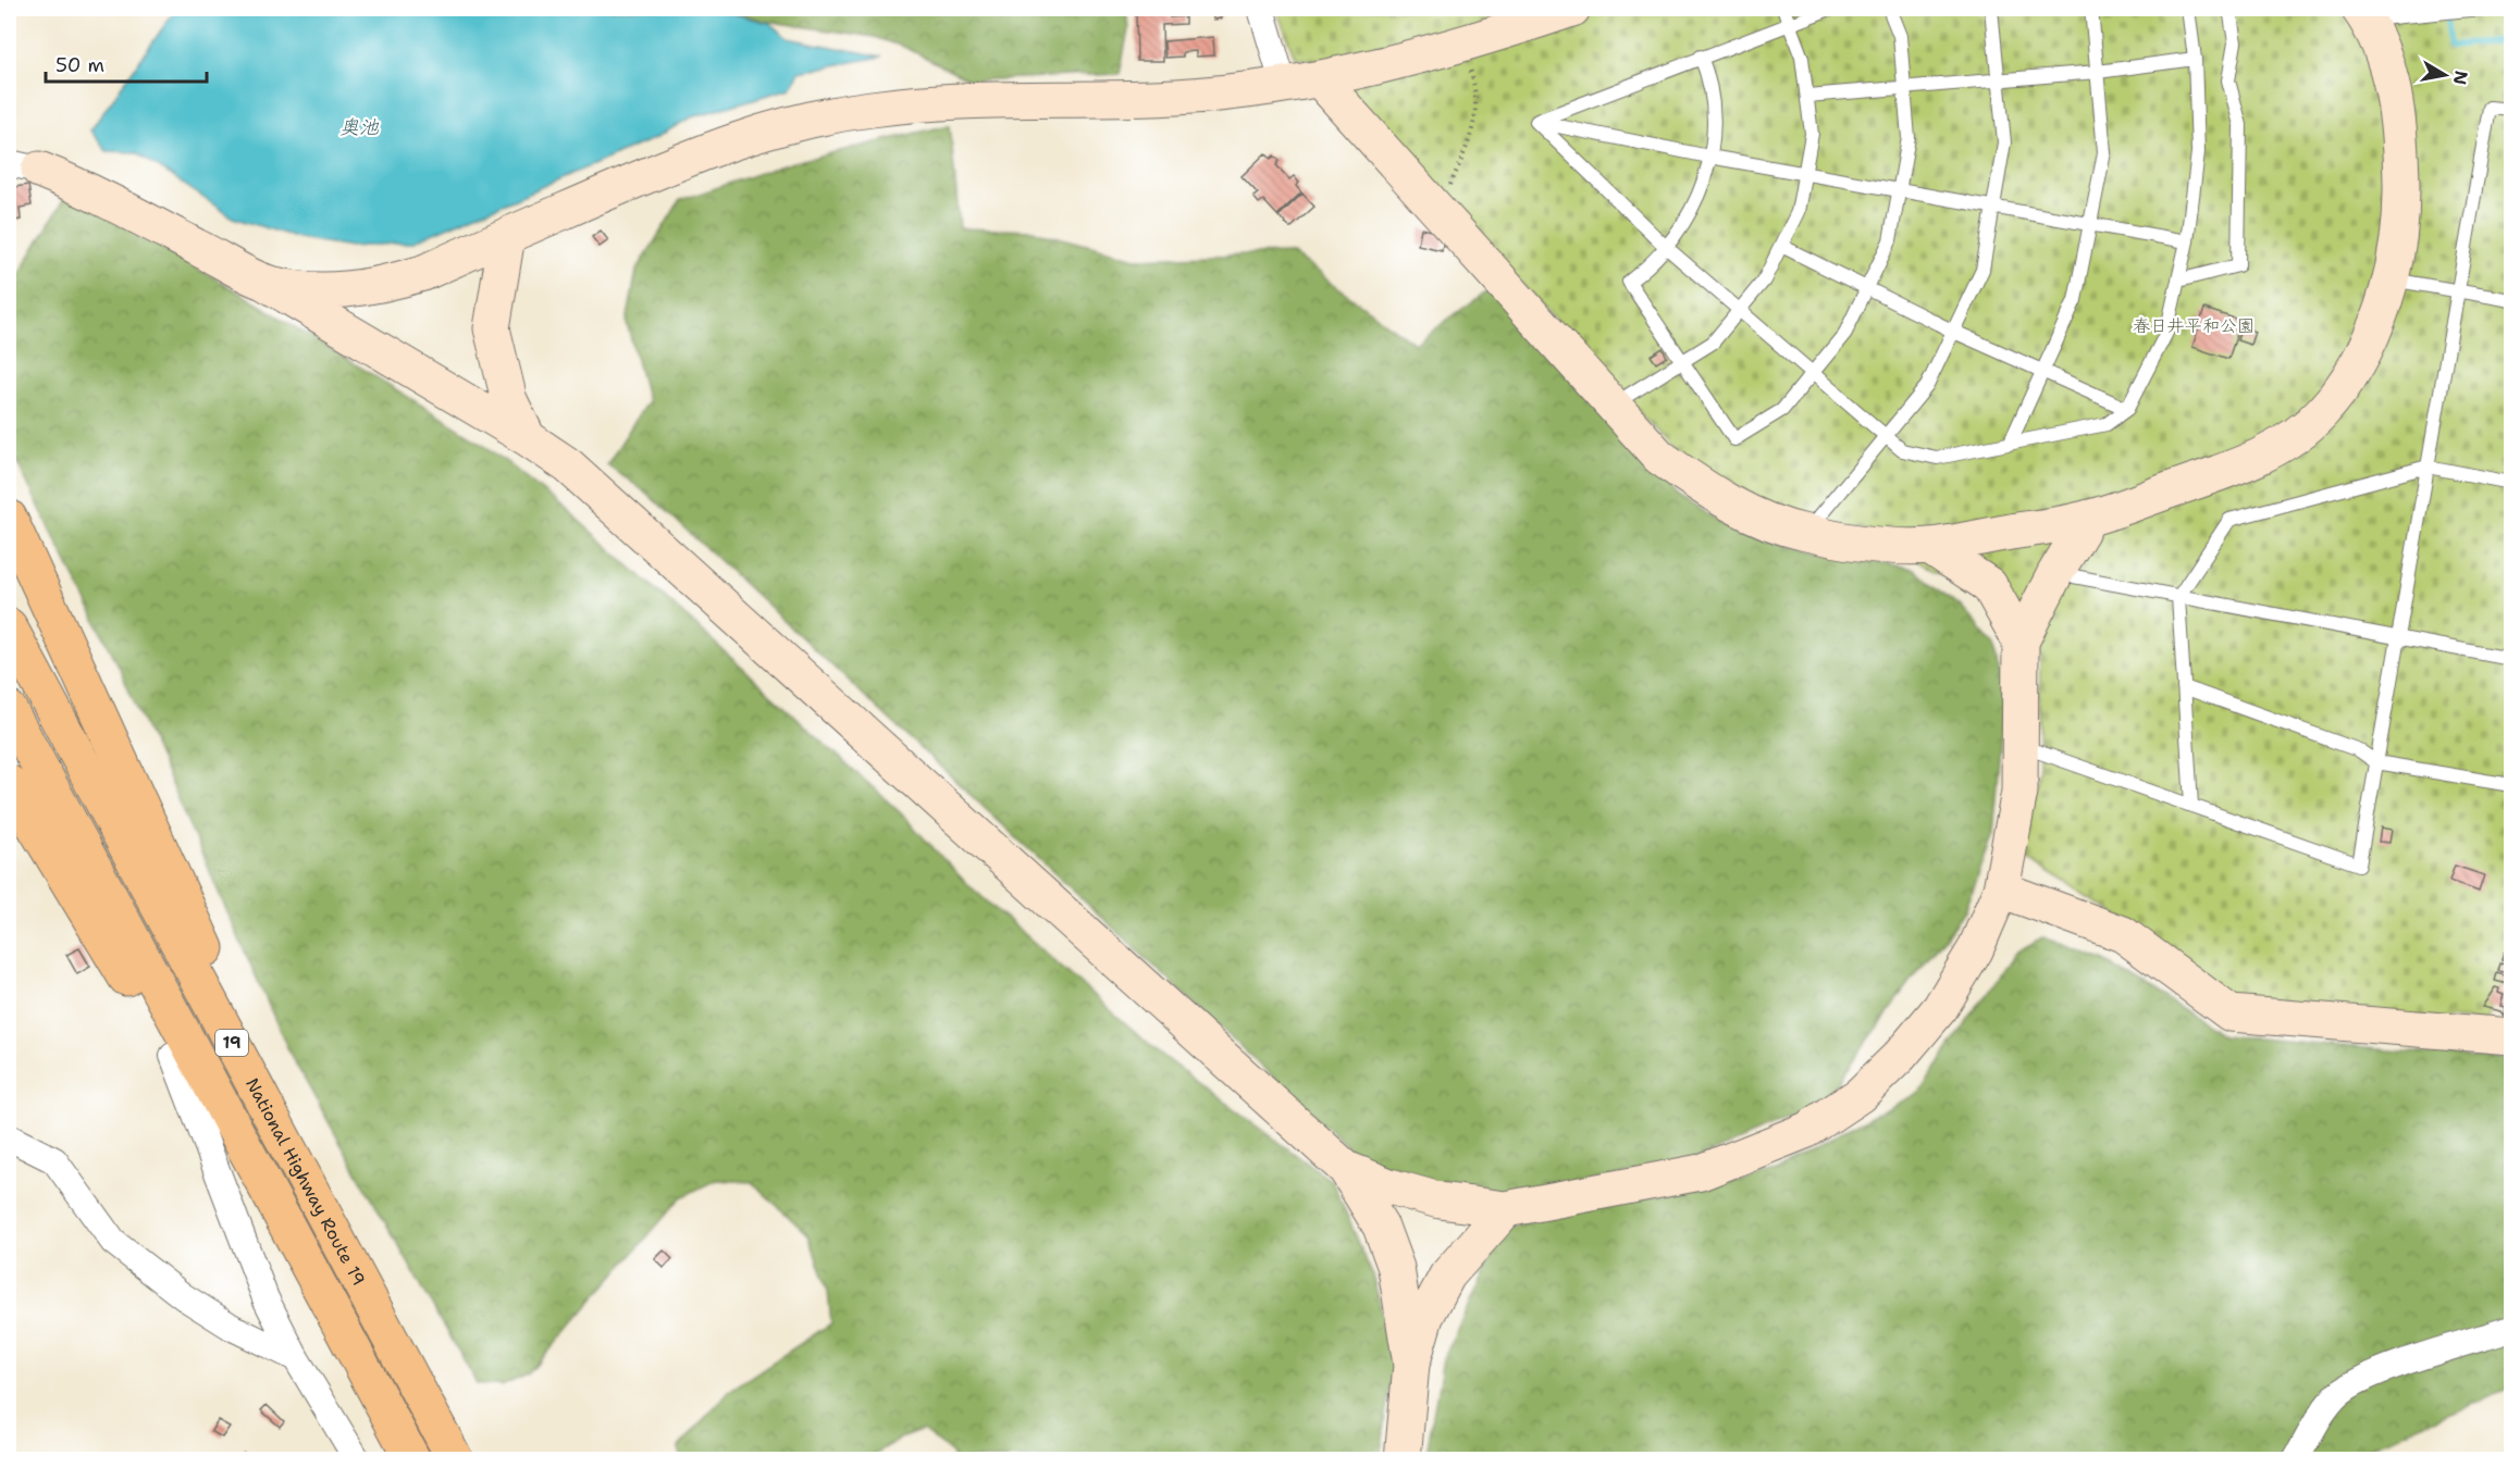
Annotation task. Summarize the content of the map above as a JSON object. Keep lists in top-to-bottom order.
{
  "streets": {
    "highway": ["19", "National Highway Route 19"]
  },
  "water": ["奥池"],
  "parks": ["春日井平和公園"],
  "scale_bar": "50 m",
  "north": "right"
}
